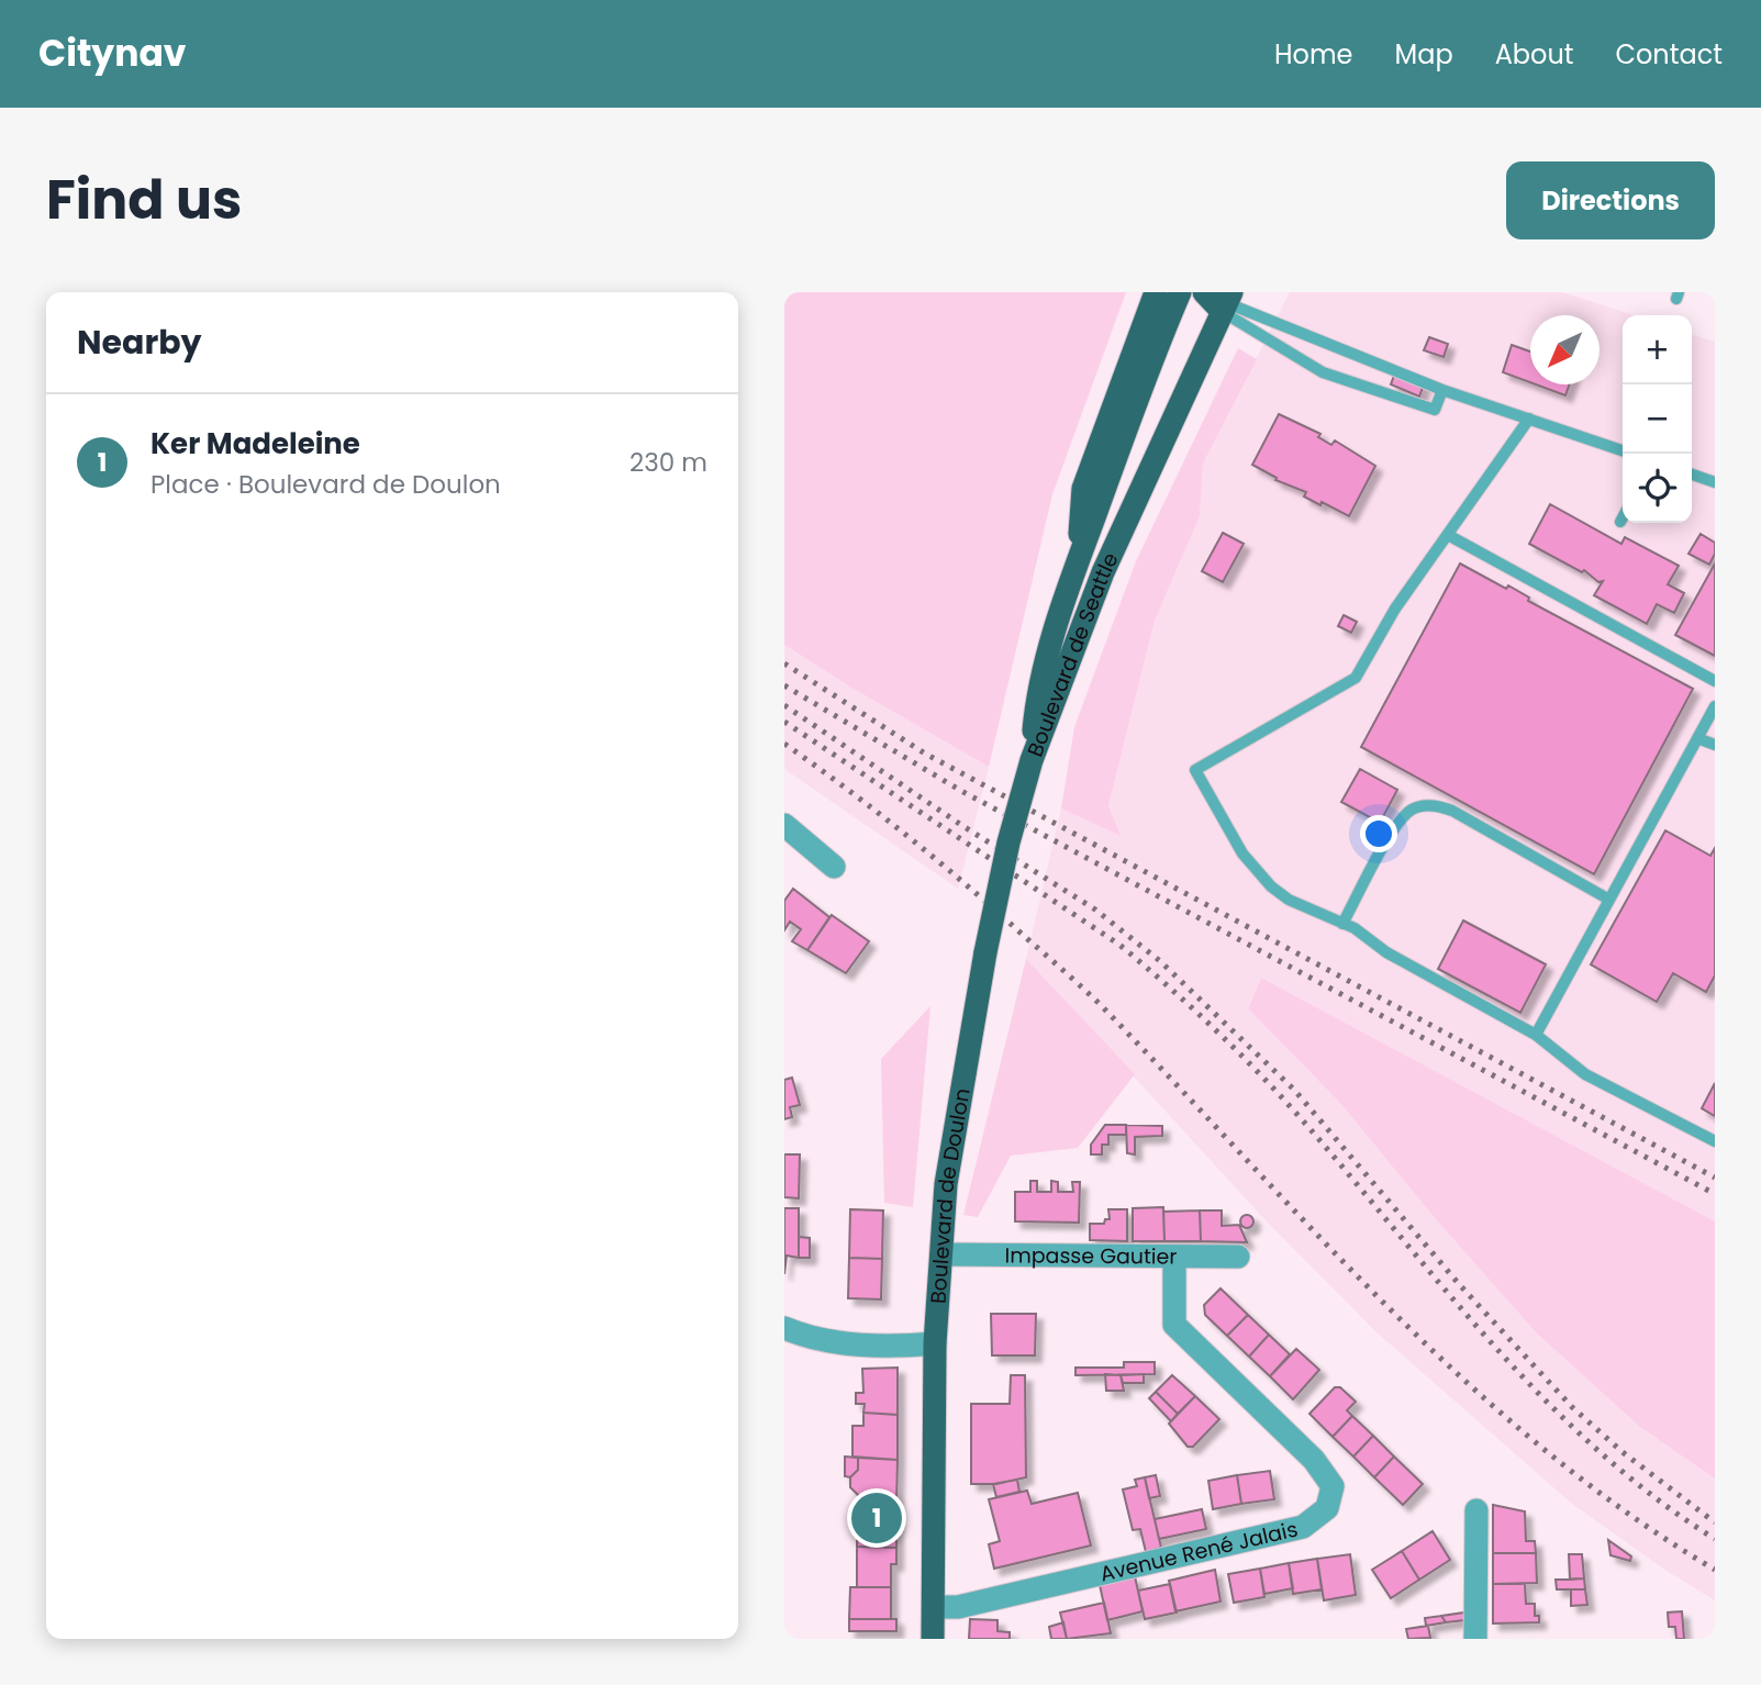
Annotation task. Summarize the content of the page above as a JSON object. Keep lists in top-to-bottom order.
{
  "streets": {
    "main road": ["Boulevard de Seattle", "Boulevard de Doulon"],
    "street": ["Impasse Gautier", "Avenue René Jalais"]
  },
  "crossings": [
    ["Boulevard de Seattle", "Boulevard de Doulon"],
    ["Boulevard de Doulon", "Impasse Gautier"],
    ["Boulevard de Doulon", "Avenue René Jalais"],
    ["Impasse Gautier", "Avenue René Jalais"]
  ],
  "north": "bottom left",
  "page": {
    "header": "Citynav",
    "nav": [
      "Home",
      "Map",
      "About",
      "Contact"
    ],
    "title": "Find us",
    "buttons": "Directions",
    "heading": "Nearby",
    "map_buttons": ["+", "−"],
    "list": [
      {
        "mark": "1",
        "name": "Ker Madeleine",
        "note": "Place · Boulevard de Doulon",
        "value": "230 m"
      }
    ],
    "pins": "1"
  }
}
